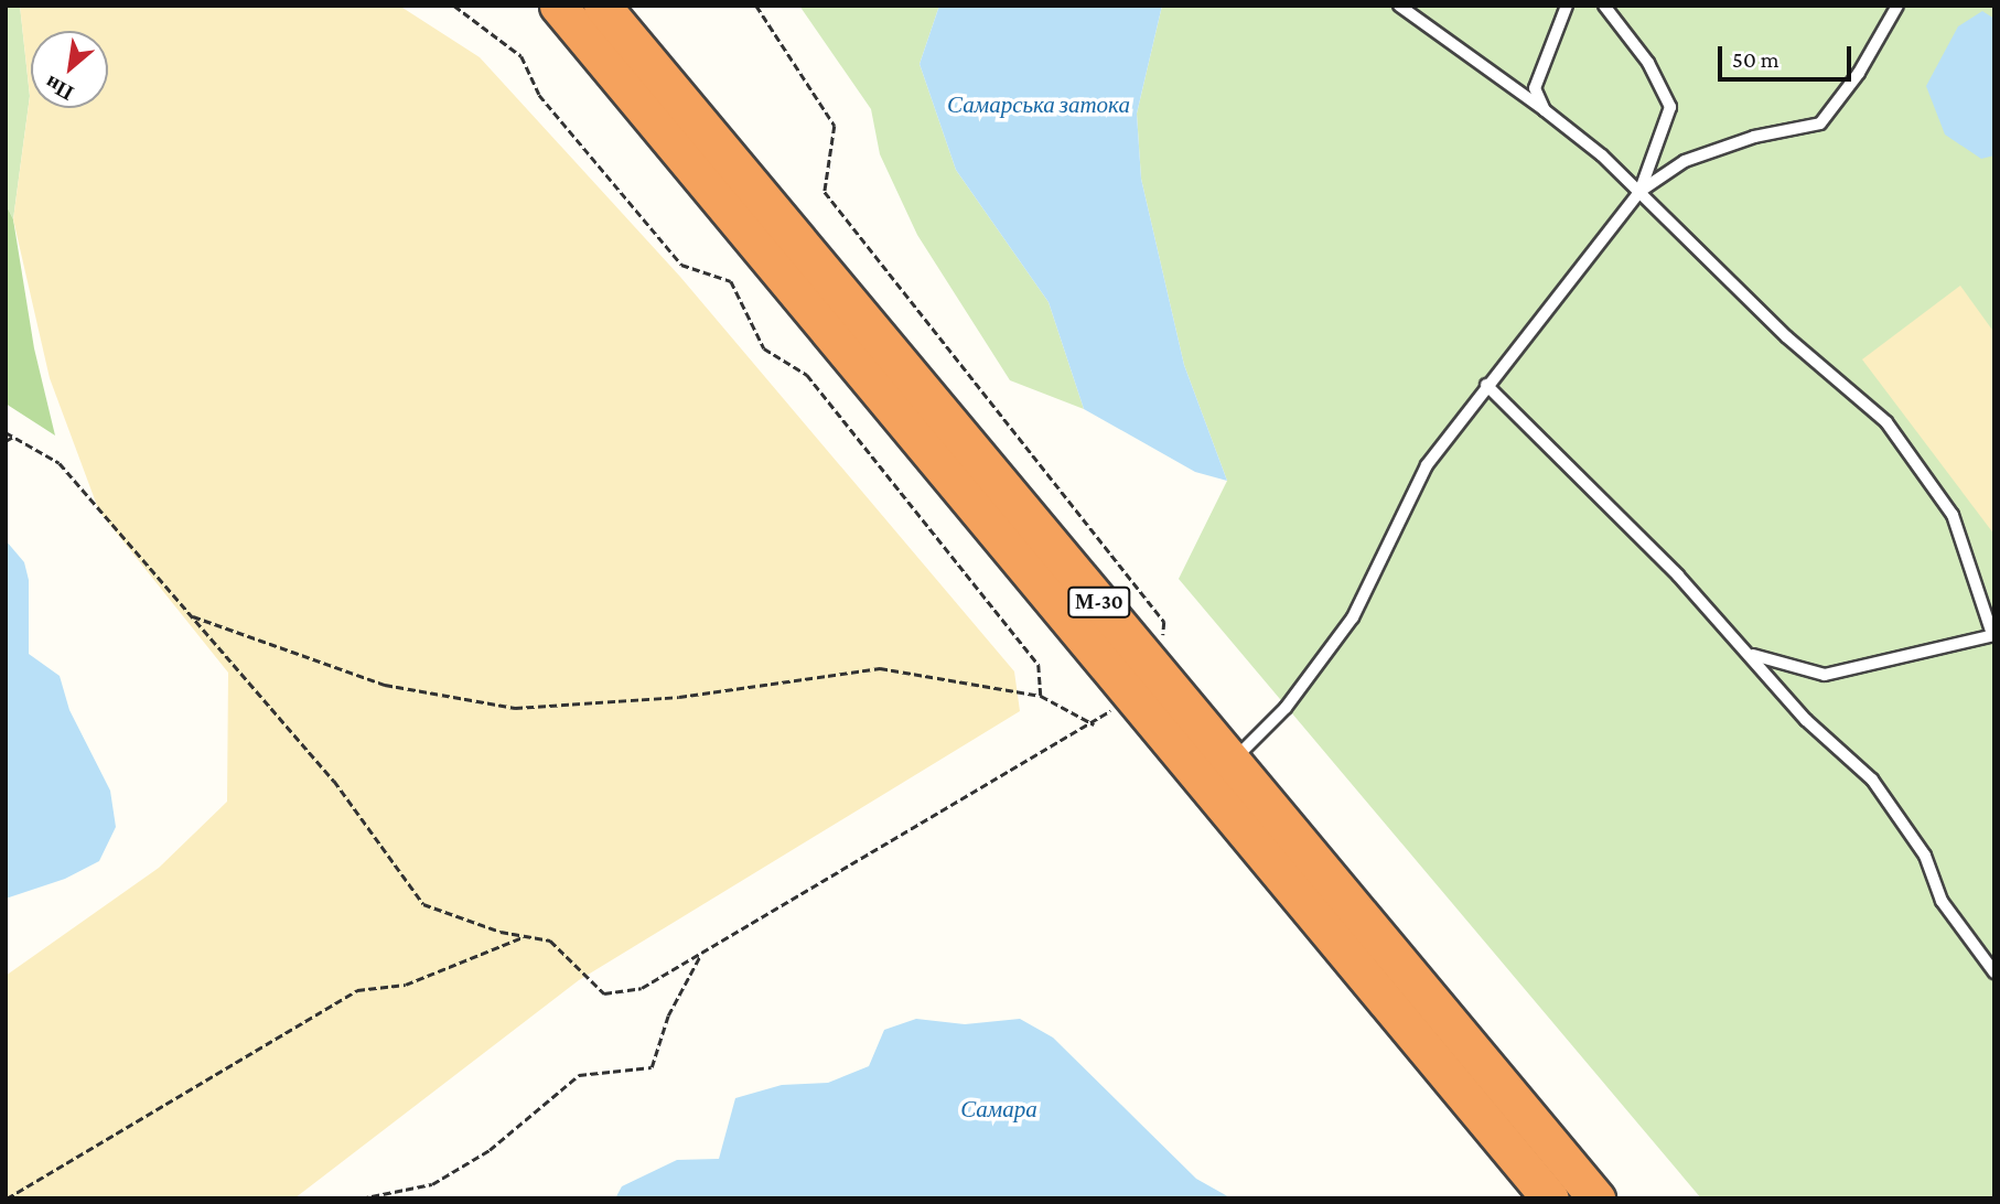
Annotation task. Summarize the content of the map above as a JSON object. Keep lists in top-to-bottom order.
{
  "streets": {
    "highway": ["М-30"]
  },
  "water": ["Самарська затока", "Самара"],
  "scale_bar": "50 m",
  "north": "bottom left"
}
